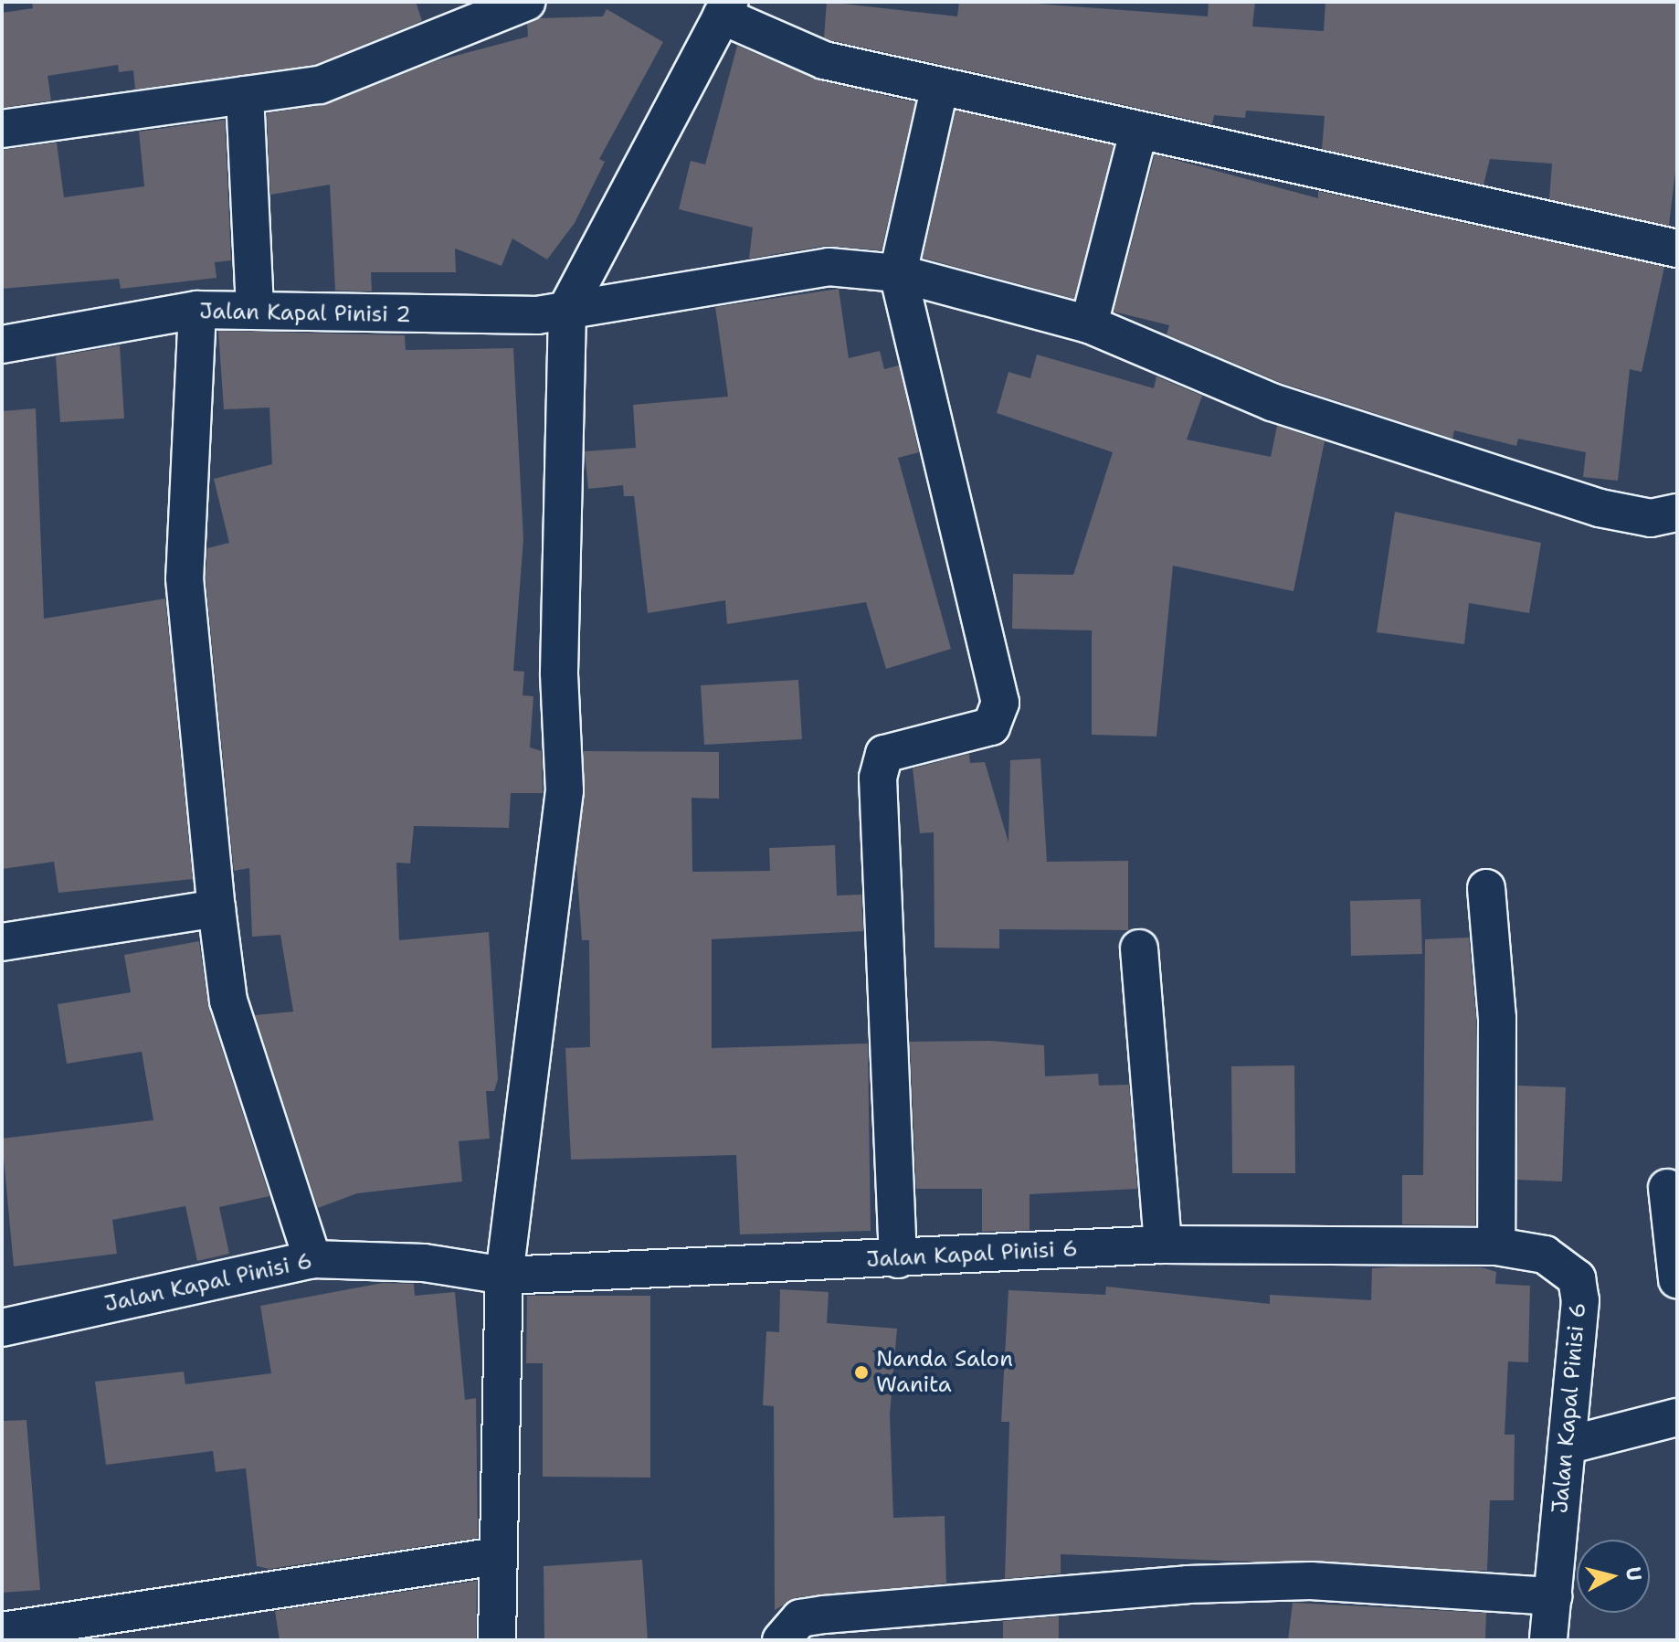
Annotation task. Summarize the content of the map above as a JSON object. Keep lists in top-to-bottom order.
{
  "streets": {
    "street": ["Jalan Kapal Pinisi 2", "Jalan Kapal Pinisi 6"]
  },
  "places": ["Nanda Salon Wanita"],
  "north": "right"
}
